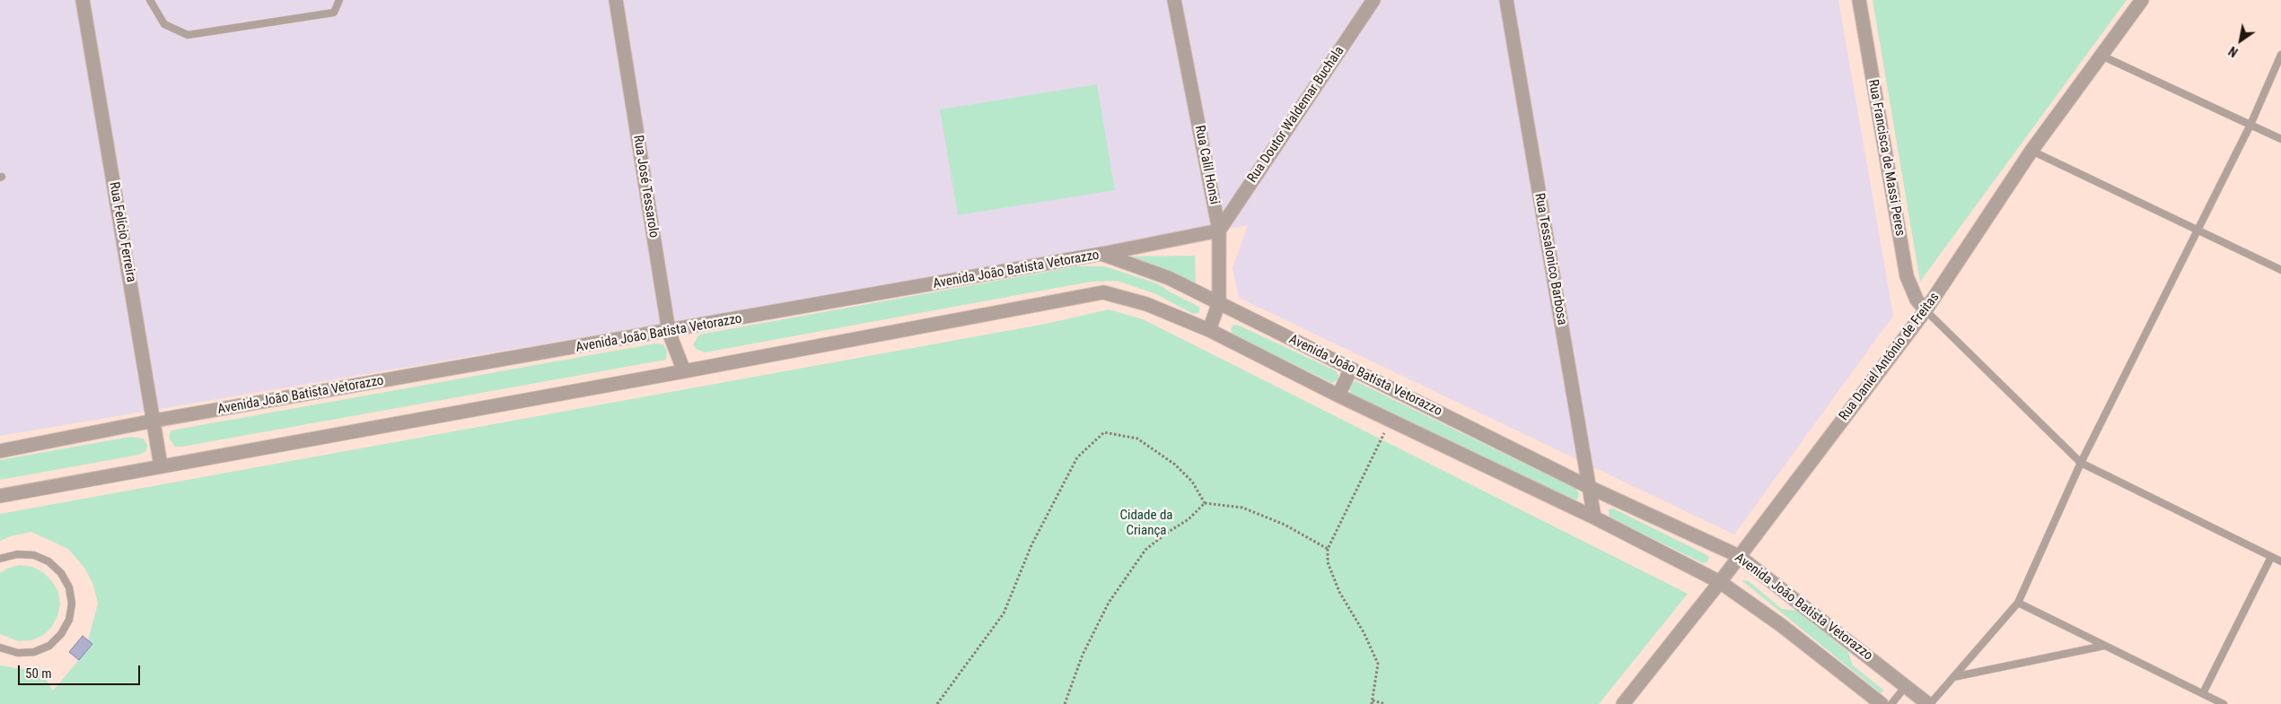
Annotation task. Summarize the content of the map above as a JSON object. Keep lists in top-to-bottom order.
{
  "streets": {
    "street": [
      "Rua Doutor Waldemar Buchala",
      "Rua Francisca de Massi Peres",
      "Rua Calil Honsi",
      "Rua José Tessarolo",
      "Rua Felício Ferreira",
      "Rua Tessalonico Barbosa",
      "Avenida João Batista Vetorazzo",
      "Rua Daniel Antônio de Freitas"
    ]
  },
  "crossings": [
    ["Rua Doutor Waldemar Buchala", "Rua Calil Honsi"],
    ["Rua Francisca de Massi Peres", "Rua Daniel Antônio de Freitas"],
    ["Rua Calil Honsi", "Avenida João Batista Vetorazzo"],
    ["Rua José Tessarolo", "Avenida João Batista Vetorazzo"],
    ["Rua Felício Ferreira", "Avenida João Batista Vetorazzo"],
    ["Rua Tessalonico Barbosa", "Avenida João Batista Vetorazzo"],
    ["Avenida João Batista Vetorazzo", "Rua Daniel Antônio de Freitas"]
  ],
  "parks": ["Cidade da Criança"],
  "scale_bar": "50 m",
  "north": "bottom left"
}
